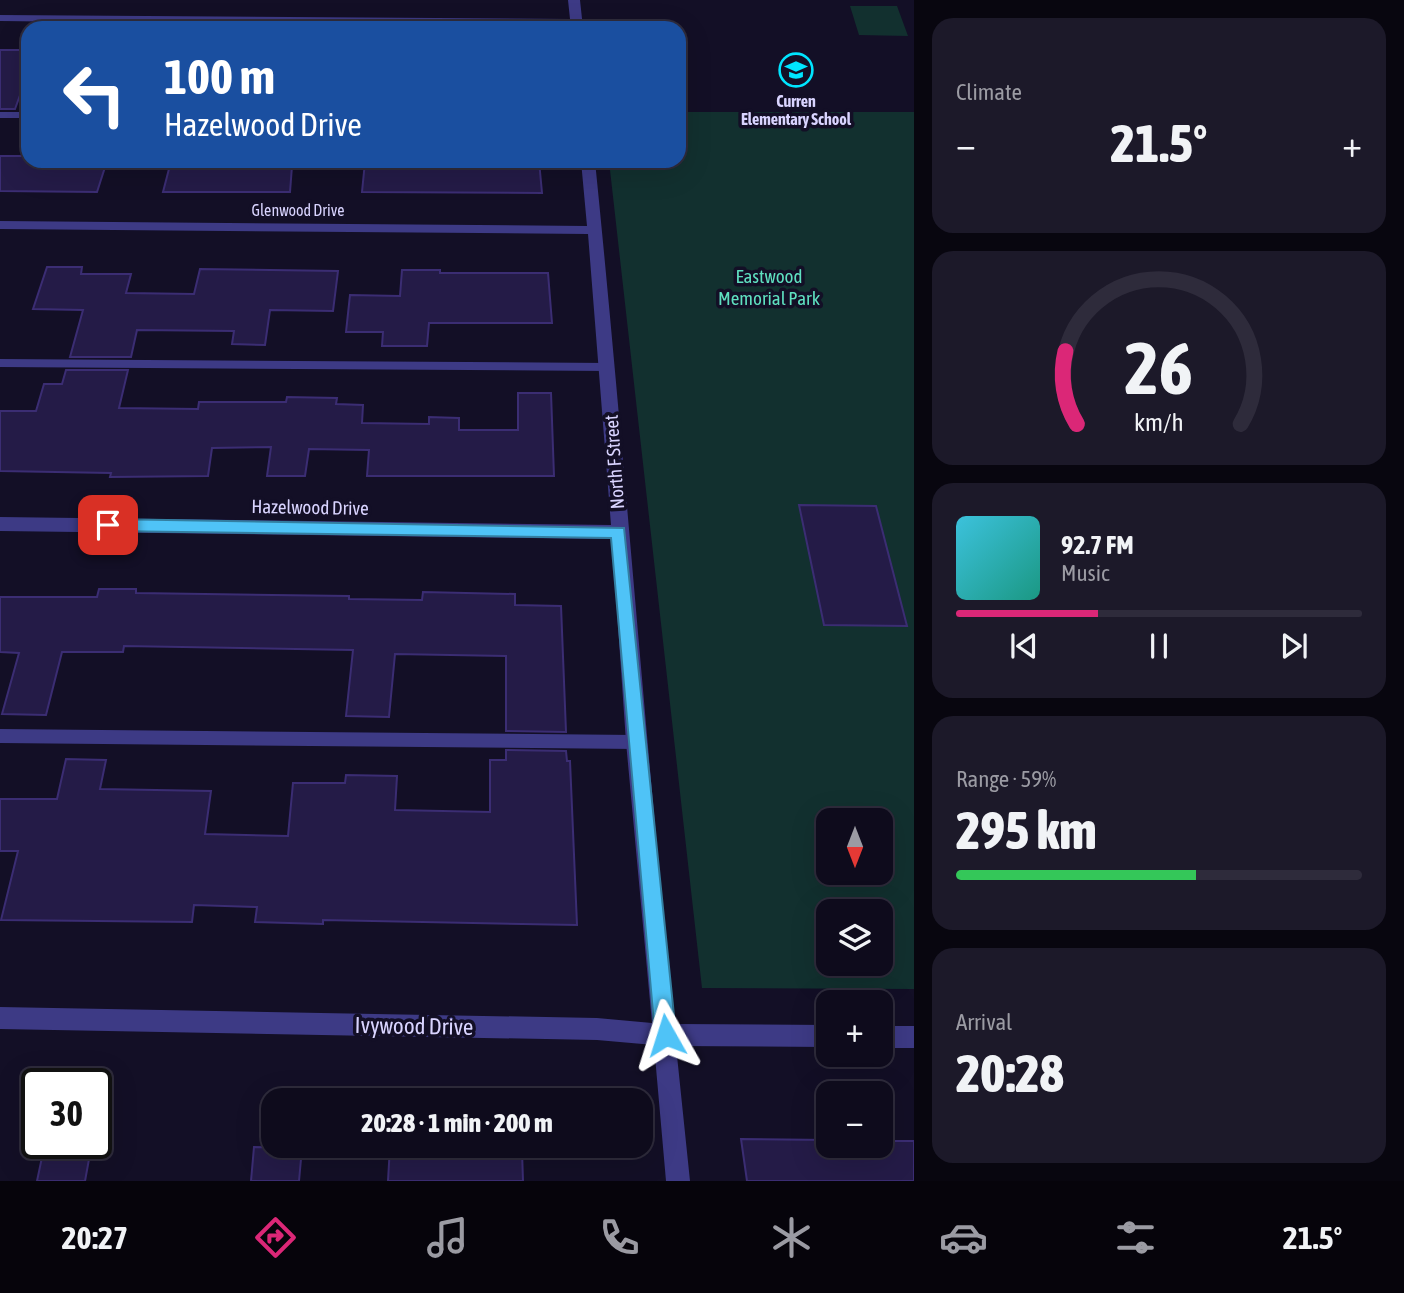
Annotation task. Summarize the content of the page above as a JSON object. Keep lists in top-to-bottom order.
{
  "streets": {
    "street": [
      "Glenwood Drive",
      "North F Street",
      "Hazelwood Drive",
      "Ivywood Drive"
    ]
  },
  "crossings": [
    ["Glenwood Drive", "North F Street"],
    ["North F Street", "Hazelwood Drive"],
    ["North F Street", "Ivywood Drive"]
  ],
  "parks": ["Eastwood Memorial Park"],
  "places": {
    "school or university": ["Curren Elementary School"]
  },
  "north": "bottom",
  "page": {
    "tile": [
      "Climate",
      ["Range · 59%", "295 km"],
      ["Arrival", "20:28"]
    ],
    "turn": ["100 m", "Hazelwood Drive"],
    "heat": ["−", "21.5°", "+"],
    "song": ["92.7 FM", "Music"],
    "map_buttons": ["+", "−"],
    "limit": "30",
    "trip": "20:28 · 1 min · 200 m",
    "tabs": ["20:27", "21.5°"],
    "gauge": ["26", "km/h"]
  }
}
